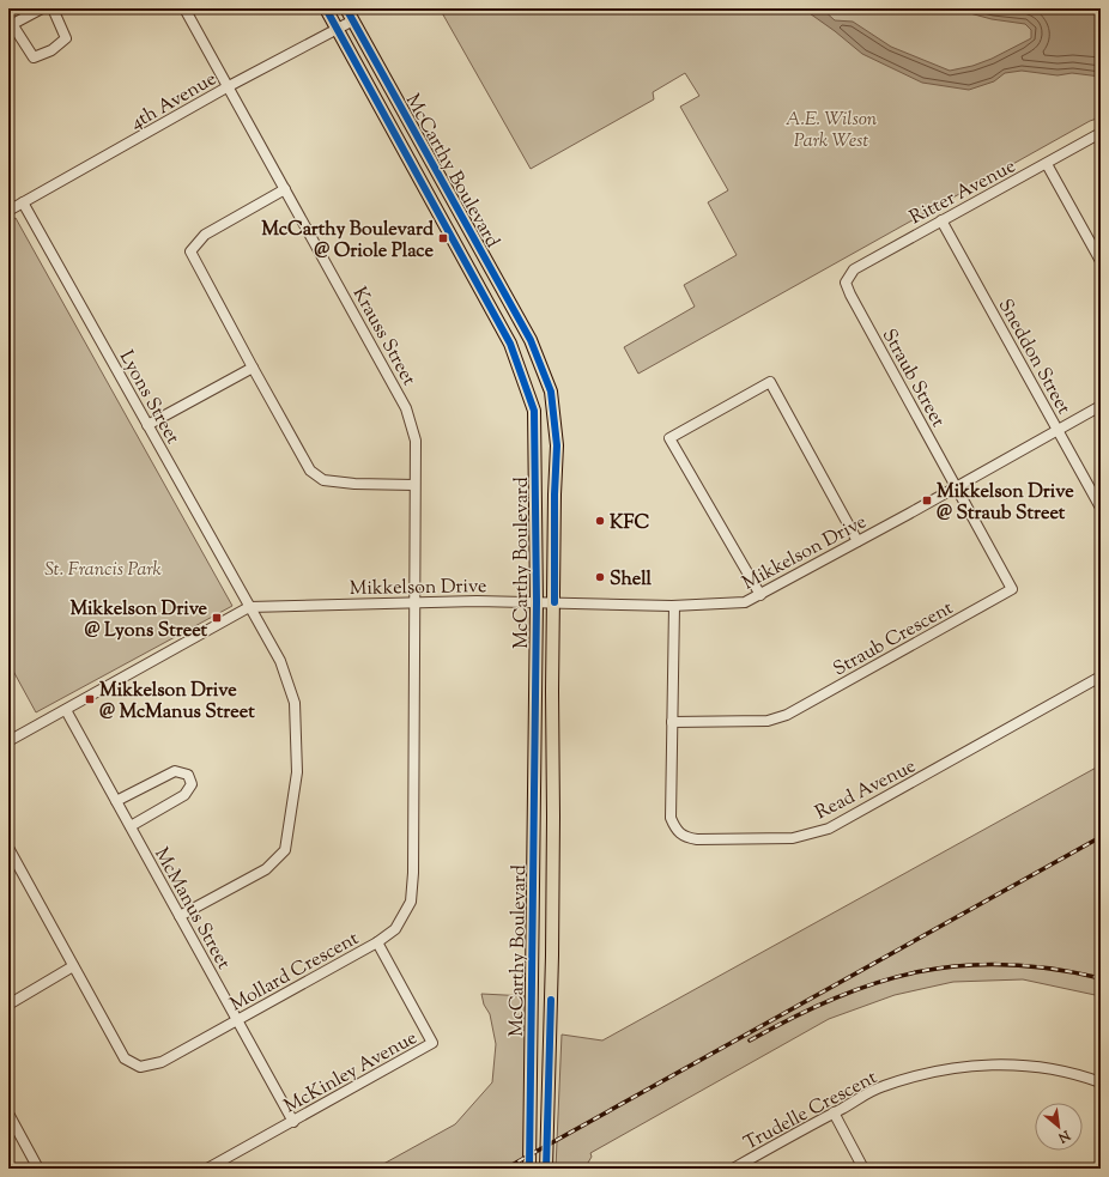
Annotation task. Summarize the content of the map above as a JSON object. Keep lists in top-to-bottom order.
{
  "streets": {
    "main road": ["McCarthy Boulevard"],
    "street": [
      "4th Avenue",
      "Ritter Avenue",
      "Krauss Street",
      "Sneddon Street",
      "Straub Street",
      "Lyons Street",
      "Mikkelson Drive",
      "Straub Crescent",
      "Read Avenue",
      "McManus Street",
      "Mollard Crescent",
      "McKinley Avenue",
      "Trudelle Crescent"
    ]
  },
  "crossings": [
    ["4th Avenue", "McCarthy Boulevard"],
    ["4th Avenue", "Krauss Street"],
    ["4th Avenue", "Lyons Street"],
    ["McCarthy Boulevard", "Mikkelson Drive"],
    ["Ritter Avenue", "Sneddon Street"],
    ["Ritter Avenue", "Straub Street"],
    ["Krauss Street", "Mikkelson Drive"],
    ["Krauss Street", "Mollard Crescent"],
    ["Sneddon Street", "Mikkelson Drive"],
    ["Straub Street", "Mikkelson Drive"],
    ["Straub Street", "Straub Crescent"],
    ["Lyons Street", "Mikkelson Drive"],
    ["Lyons Street", "McManus Street"],
    ["Mikkelson Drive", "Straub Crescent"],
    ["Mikkelson Drive", "Read Avenue"],
    ["Mikkelson Drive", "McManus Street"],
    ["Mikkelson Drive", "Mollard Crescent"],
    ["Straub Crescent", "Read Avenue"],
    ["McManus Street", "Mollard Crescent"],
    ["McManus Street", "McKinley Avenue"],
    ["Mollard Crescent", "McKinley Avenue"]
  ],
  "parks": ["A.E. Wilson Park West", "St. Francis Park"],
  "places": {
    "transit": [
      "McCarthy Boulevard @ Oriole Place",
      "Mikkelson Drive @ Straub Street",
      "Mikkelson Drive @ Lyons Street",
      "Mikkelson Drive @ McManus Street"
    ],
    "other": ["KFC", "Shell"]
  },
  "north": "bottom right"
}
